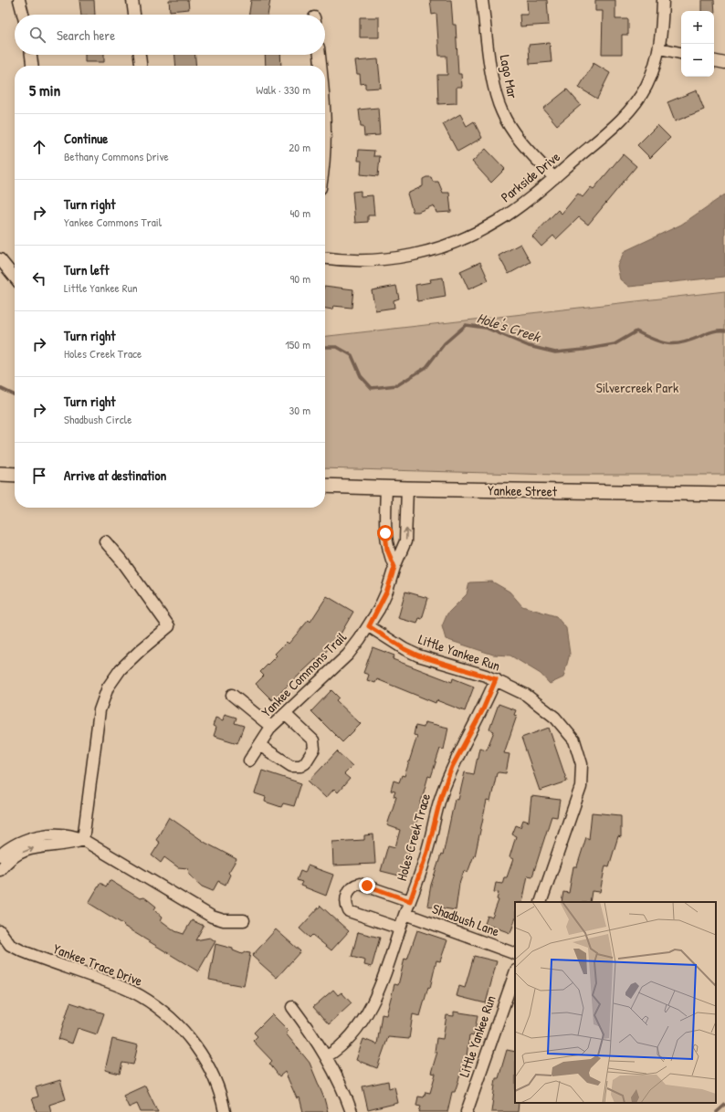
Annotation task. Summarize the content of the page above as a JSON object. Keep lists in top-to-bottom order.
{
  "streets": {
    "street": [
      "Lago Mar",
      "Parkside Drive",
      "Yankee Street",
      "Little Yankee Run",
      "Yankee Commons Trail",
      "Holes Creek Trace",
      "Shadbush Lane",
      "Yankee Trace Drive"
    ]
  },
  "crossings": [
    ["Lago Mar", "Parkside Drive"],
    ["Yankee Street", "Yankee Commons Trail"],
    ["Little Yankee Run", "Yankee Commons Trail"],
    ["Little Yankee Run", "Holes Creek Trace"],
    ["Holes Creek Trace", "Shadbush Lane"]
  ],
  "water": ["Hole's Creek"],
  "parks": ["Silvercreek Park"],
  "page": {
    "map_buttons": ["+", "−"],
    "search": "Search here",
    "heading": ["5 min", "Walk · 330 m"],
    "list": [
      ["Continue", "Bethany Commons Drive", "20 m"],
      ["Turn right", "Yankee Commons Trail", "40 m"],
      ["Turn left", "Little Yankee Run", "90 m"],
      ["Turn right", "Holes Creek Trace", "150 m"],
      ["Turn right", "Shadbush Circle", "30 m"],
      "Arrive at destination"
    ]
  }
}
